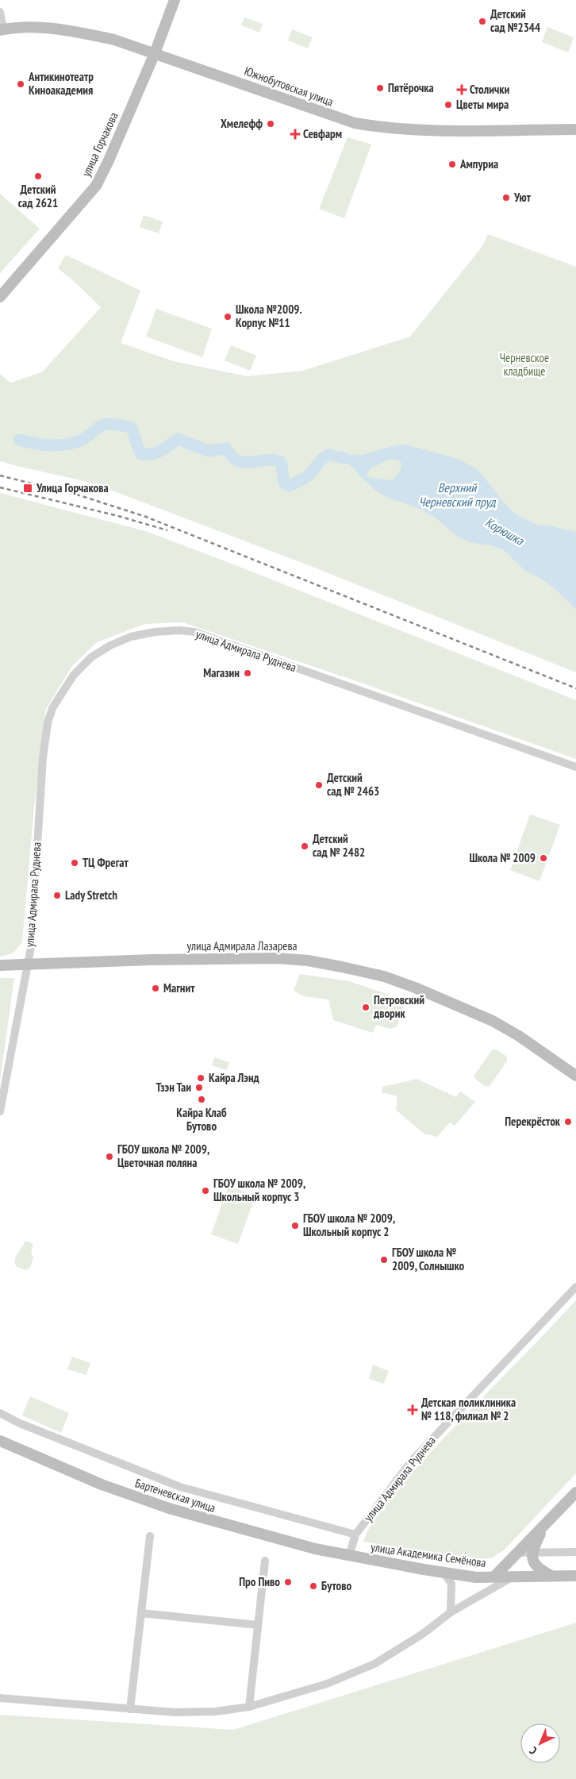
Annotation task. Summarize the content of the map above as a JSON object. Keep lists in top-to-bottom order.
{
  "streets": {
    "street": [
      "Южнобутовская улица",
      "улица Горчакова",
      "улица Адмирала Руднева",
      "улица Адмирала Лазарева",
      "Бартеневская улица",
      "улица Академика Семёнова"
    ]
  },
  "crossings": [
    ["Южнобутовская улица", "улица Горчакова"],
    ["улица Адмирала Руднева", "улица Адмирала Лазарева"],
    ["улица Адмирала Руднева", "Бартеневская улица"],
    ["улица Адмирала Руднева", "улица Академика Семёнова"],
    ["Бартеневская улица", "улица Академика Семёнова"]
  ],
  "water": ["Верхний Черневский пруд", "Корюшка"],
  "parks": ["Черневское кладбище"],
  "places": {
    "other": [
      "Детский сад №2344",
      "Антикинотеатр Киноакадемия",
      "Пятёрочка",
      "Цветы мира",
      "Хмелефф",
      "Ампуриа",
      "Детский сад 2621",
      "Уют",
      "Школа №2009. Корпус №11",
      "Магазин",
      "Детский сад № 2463",
      "Детский сад № 2482",
      "Школа № 2009",
      "ТЦ Фрегат",
      "Lady Stretch",
      "Магнит",
      "Петровский дворик",
      "Кайра Лэнд",
      "Тзэн Таи",
      "Кайра Клаб Бутово",
      "Перекрёсток",
      "ГБОУ школа № 2009, Цветочная поляна",
      "ГБОУ школа № 2009, Школьный корпус 3",
      "ГБОУ школа № 2009, Школьный корпус 2",
      "ГБОУ школа № 2009, Солнышко",
      "Про Пиво",
      "Бутово"
    ],
    "health": ["Столички", "Севфарм", "Детская поликлиника № 118, филиал № 2"],
    "transit": ["Улица Горчакова"]
  },
  "north": "bottom left"
}
